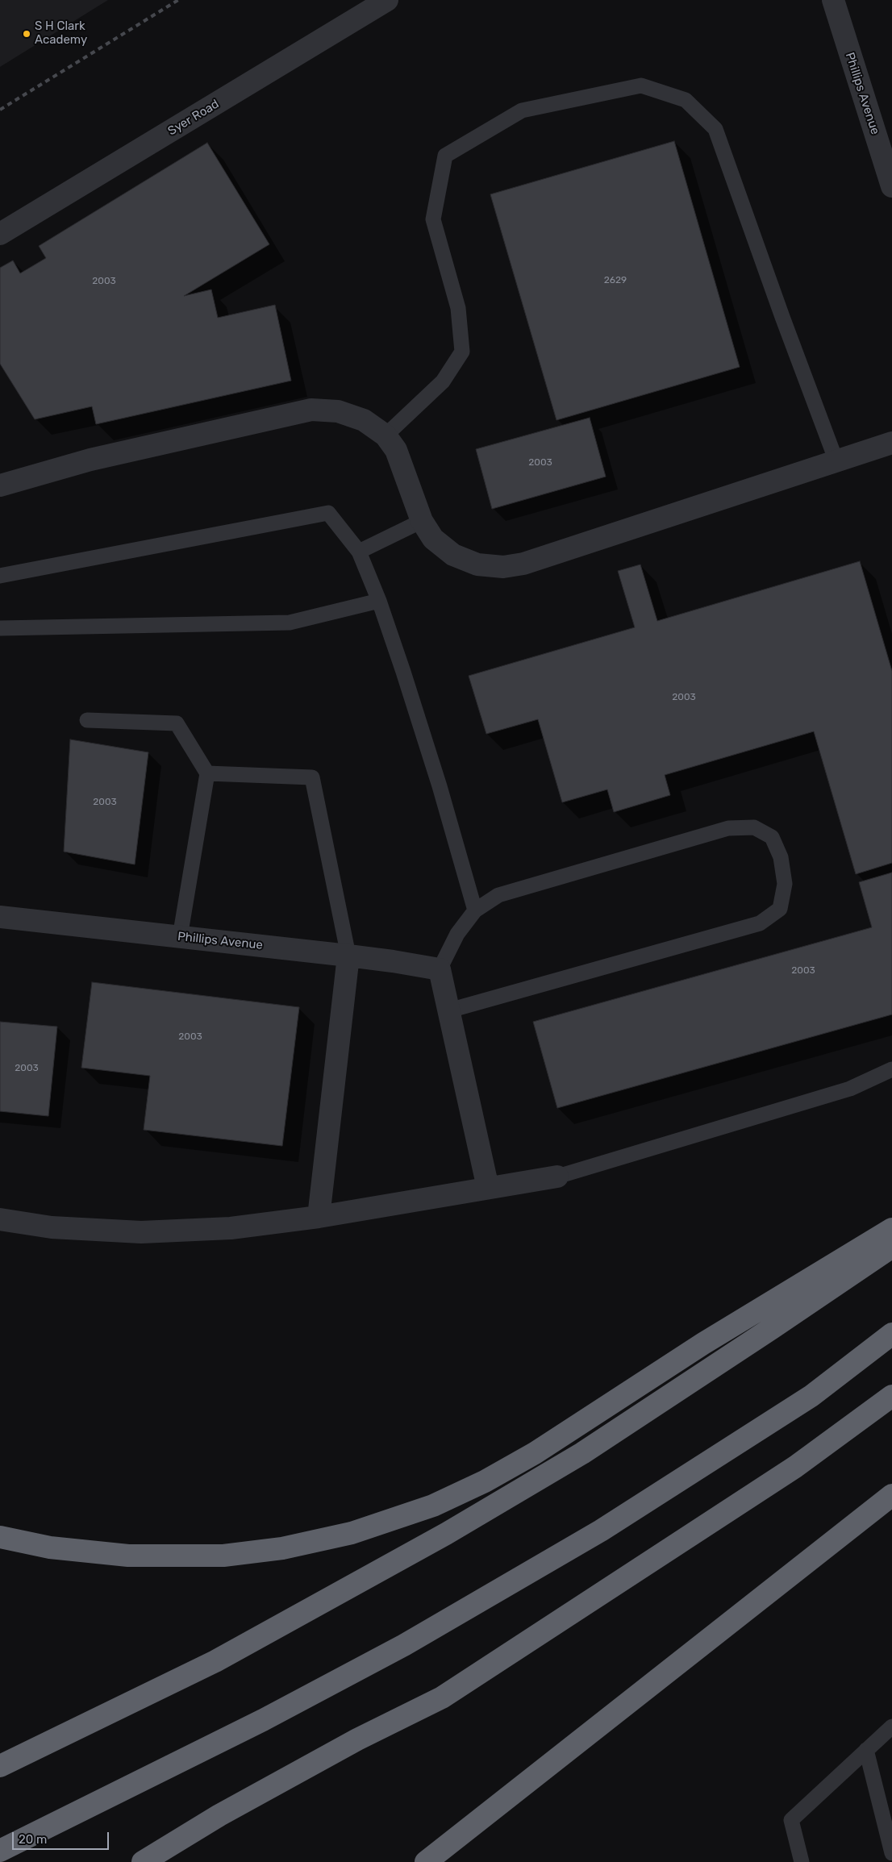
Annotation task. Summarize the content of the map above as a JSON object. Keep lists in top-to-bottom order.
{
  "streets": {
    "street": ["Phillips Avenue", "Syer Road"]
  },
  "places": ["S H Clark Academy"],
  "house_numbers": [
    "2629",
    "2003",
    "2003",
    "2003",
    "2003",
    "2003",
    "2003",
    "2003"
  ],
  "scale_bar": "20 m"
}
